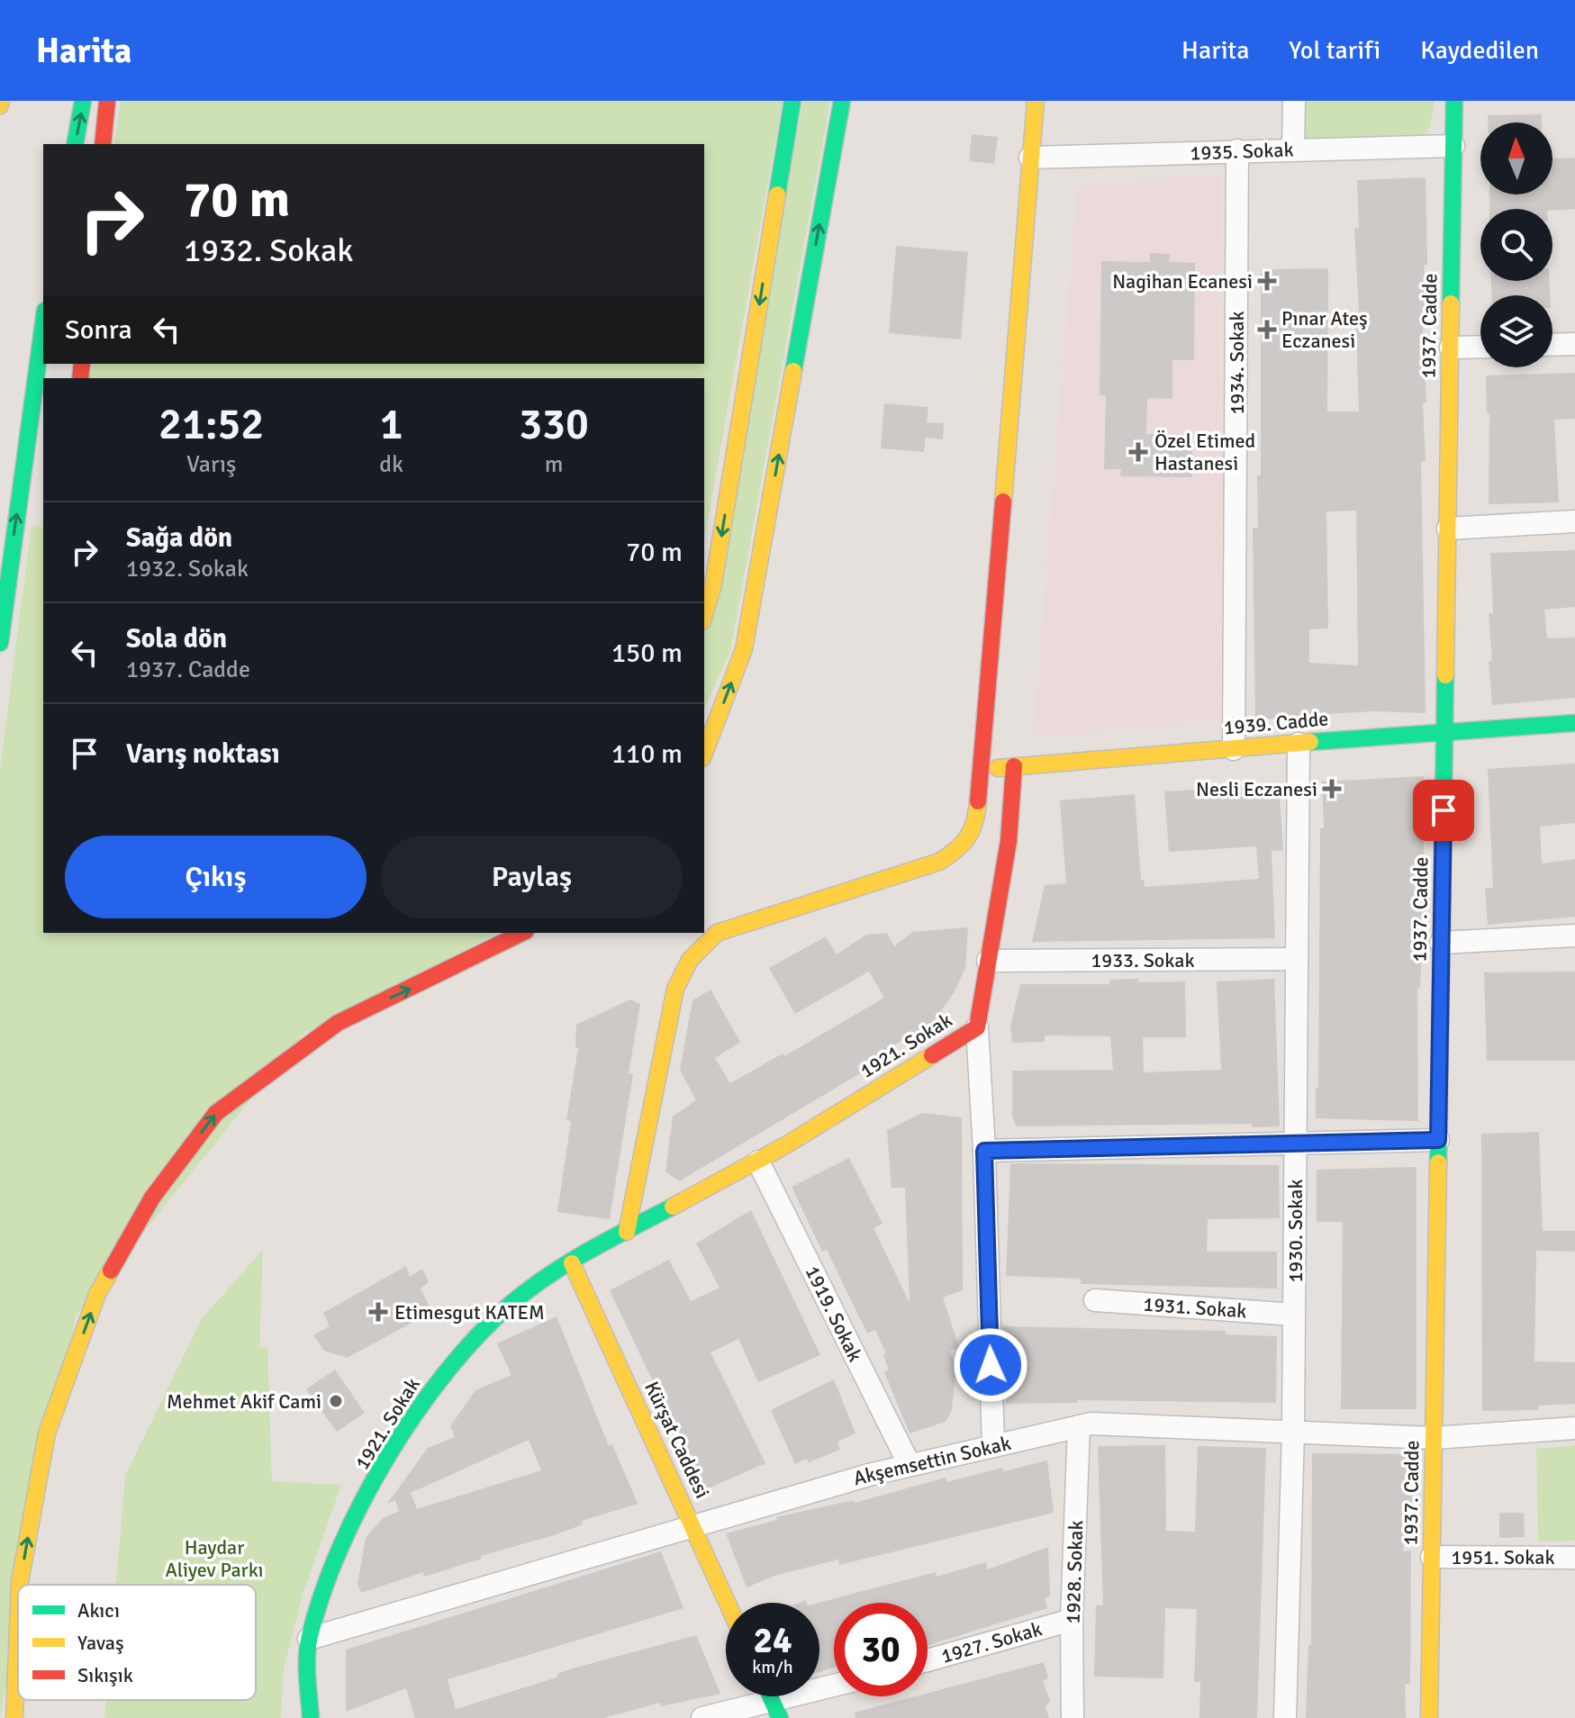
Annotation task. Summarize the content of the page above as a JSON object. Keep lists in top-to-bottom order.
{
  "streets": {
    "main road": [
      "1937. Cadde",
      "1939. Cadde",
      "1921. Sokak",
      "Kürşat Caddesi"
    ],
    "street": [
      "1935. Sokak",
      "1934. Sokak",
      "1933. Sokak",
      "1930. Sokak",
      "1931. Sokak",
      "1919. Sokak",
      "Akşemsettin Sokak",
      "1951. Sokak",
      "1928. Sokak",
      "1927. Sokak"
    ]
  },
  "crossings": [
    ["1935. Sokak", "1937. Cadde"],
    ["1935. Sokak", "1934. Sokak"],
    ["1937. Cadde", "1939. Cadde"],
    ["1937. Cadde", "Akşemsettin Sokak"],
    ["1937. Cadde", "1951. Sokak"],
    ["1934. Sokak", "1939. Cadde"],
    ["1939. Cadde", "1921. Sokak"],
    ["1939. Cadde", "1930. Sokak"],
    ["1933. Sokak", "1921. Sokak"],
    ["1933. Sokak", "1930. Sokak"],
    ["1921. Sokak", "1919. Sokak"],
    ["1921. Sokak", "Kürşat Caddesi"],
    ["1921. Sokak", "Akşemsettin Sokak"],
    ["1930. Sokak", "1931. Sokak"],
    ["1930. Sokak", "Akşemsettin Sokak"],
    ["1919. Sokak", "Akşemsettin Sokak"],
    ["Kürşat Caddesi", "Akşemsettin Sokak"],
    ["Akşemsettin Sokak", "1928. Sokak"],
    ["1928. Sokak", "1927. Sokak"]
  ],
  "parks": ["Haydar Aliyev Parkı"],
  "places": {
    "health": [
      "Nagihan Ecanesi",
      "Pınar Ateş Eczanesi",
      "Özel Etimed Hastanesi",
      "Nesli Eczanesi",
      "Etimesgut KATEM"
    ],
    "other": ["Mehmet Akif Cami"]
  },
  "legend": ["Akıcı", "Yavaş", "Sıkışık"],
  "north": "top",
  "page": {
    "header": "Harita",
    "nav": ["Harita", "Yol tarifi", "Kaydedilen"],
    "turn": ["70 m", "1932. Sokak"],
    "then": "Sonra",
    "eta": [
      "21:52",
      "Varış",
      "1",
      "dk",
      "330",
      "m"
    ],
    "list": [
      {
        "name": "Sağa dön",
        "note": "1932. Sokak",
        "value": "70 m"
      },
      {
        "name": "Sola dön",
        "note": "1937. Cadde",
        "value": "150 m"
      },
      {
        "name": "Varış noktası",
        "value": "110 m"
      }
    ],
    "buttons": ["Çıkış", "Paylaş"],
    "speed": "24 km/h",
    "limit": "30"
  }
}
